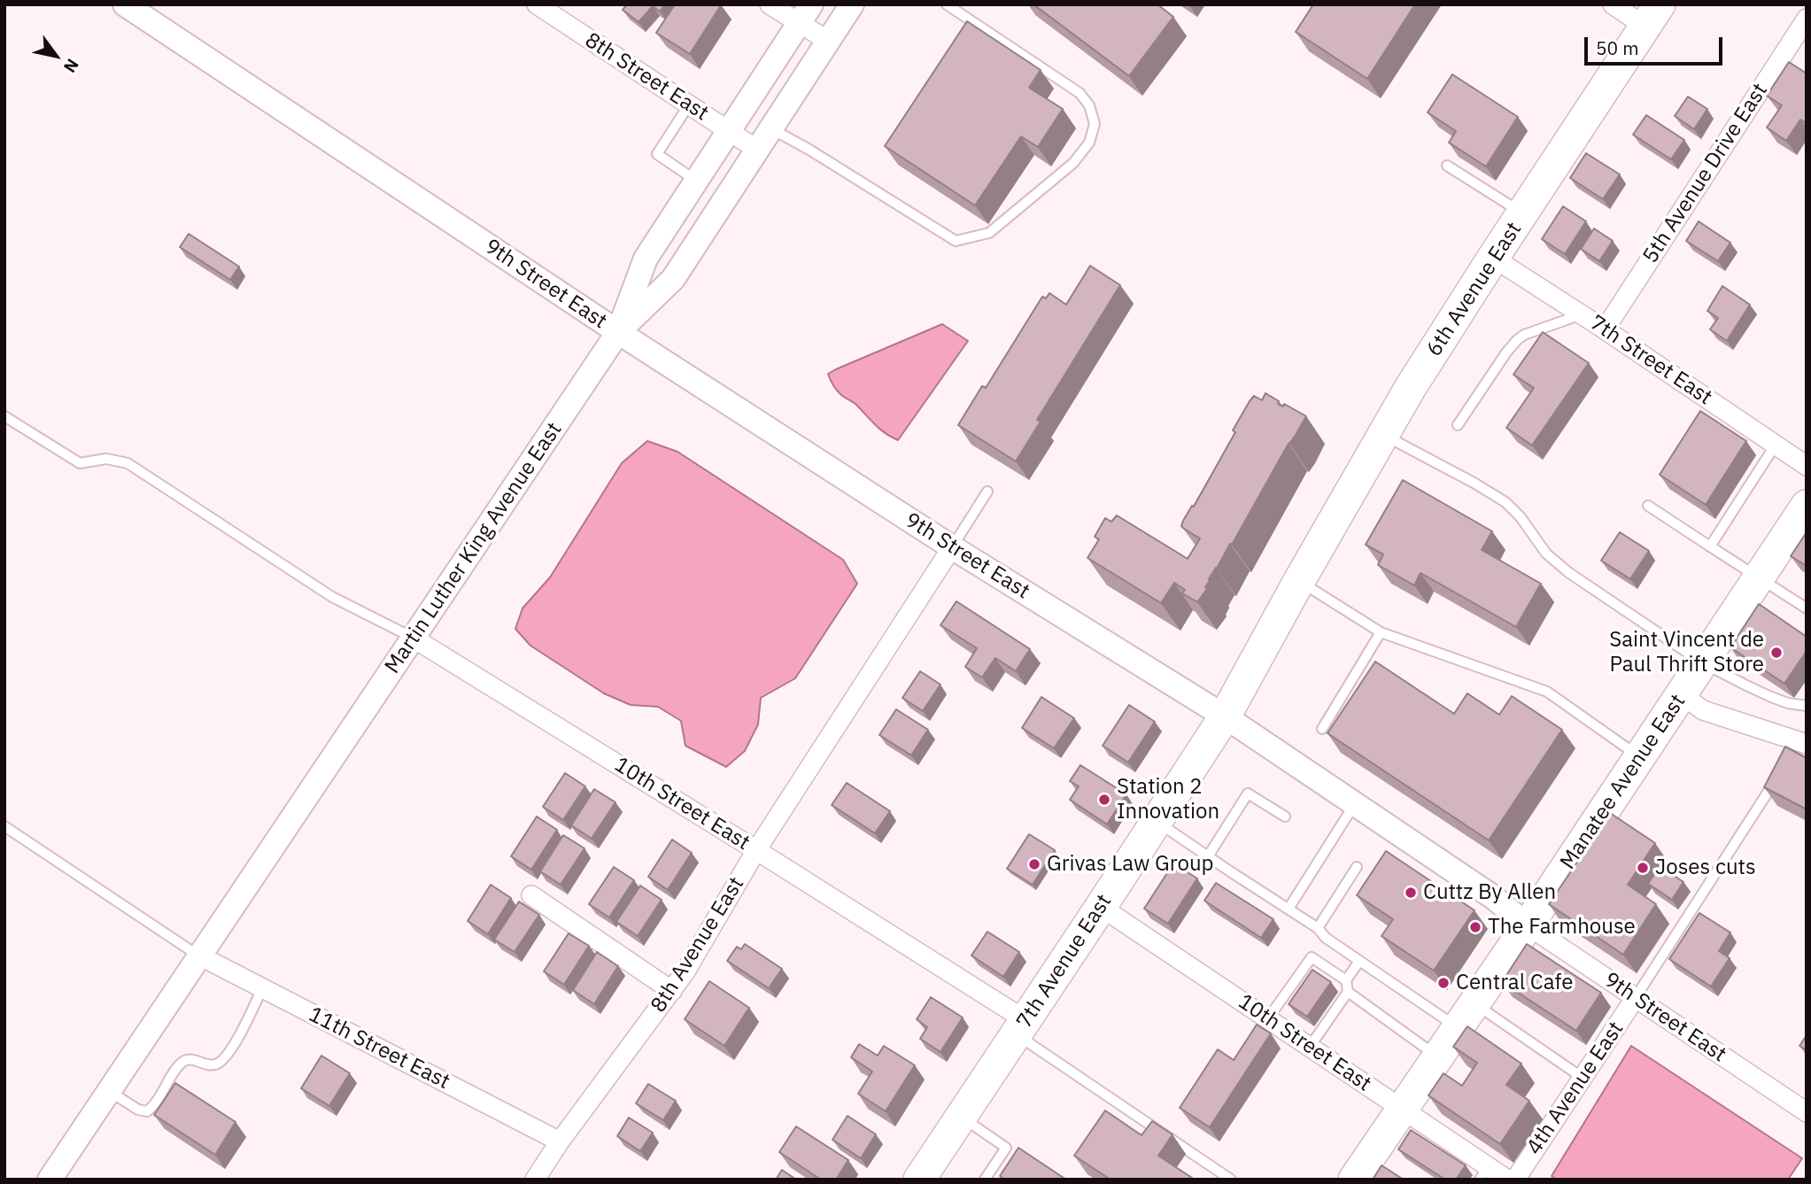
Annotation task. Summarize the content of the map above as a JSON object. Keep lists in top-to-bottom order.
{
  "streets": {
    "main road": ["6th Avenue East", "Manatee Avenue East", "7th Avenue East"],
    "street": [
      "8th Street East",
      "5th Avenue Drive East",
      "9th Street East",
      "7th Street East",
      "Martin Luther King Avenue East",
      "10th Street East",
      "8th Avenue East",
      "11th Street East",
      "4th Avenue East"
    ]
  },
  "crossings": [
    ["8th Street East", "Martin Luther King Avenue East"],
    ["5th Avenue Drive East", "7th Street East"],
    ["9th Street East", "Martin Luther King Avenue East"],
    ["9th Street East", "Manatee Avenue East"],
    ["9th Street East", "8th Avenue East"],
    ["9th Street East", "7th Avenue East"],
    ["9th Street East", "4th Avenue East"],
    ["6th Avenue East", "7th Street East"],
    ["6th Avenue East", "7th Avenue East"],
    ["Martin Luther King Avenue East", "10th Street East"],
    ["Martin Luther King Avenue East", "11th Street East"],
    ["Manatee Avenue East", "10th Street East"],
    ["10th Street East", "8th Avenue East"],
    ["10th Street East", "7th Avenue East"],
    ["8th Avenue East", "11th Street East"]
  ],
  "places": [
    "Saint Vincent de Paul Thrift Store",
    "Station 2 Innovation",
    "Grivas Law Group",
    "Joses cuts",
    "Cuttz By Allen",
    "The Farmhouse",
    "Central Cafe"
  ],
  "scale_bar": "50 m",
  "north": "bottom right"
}
